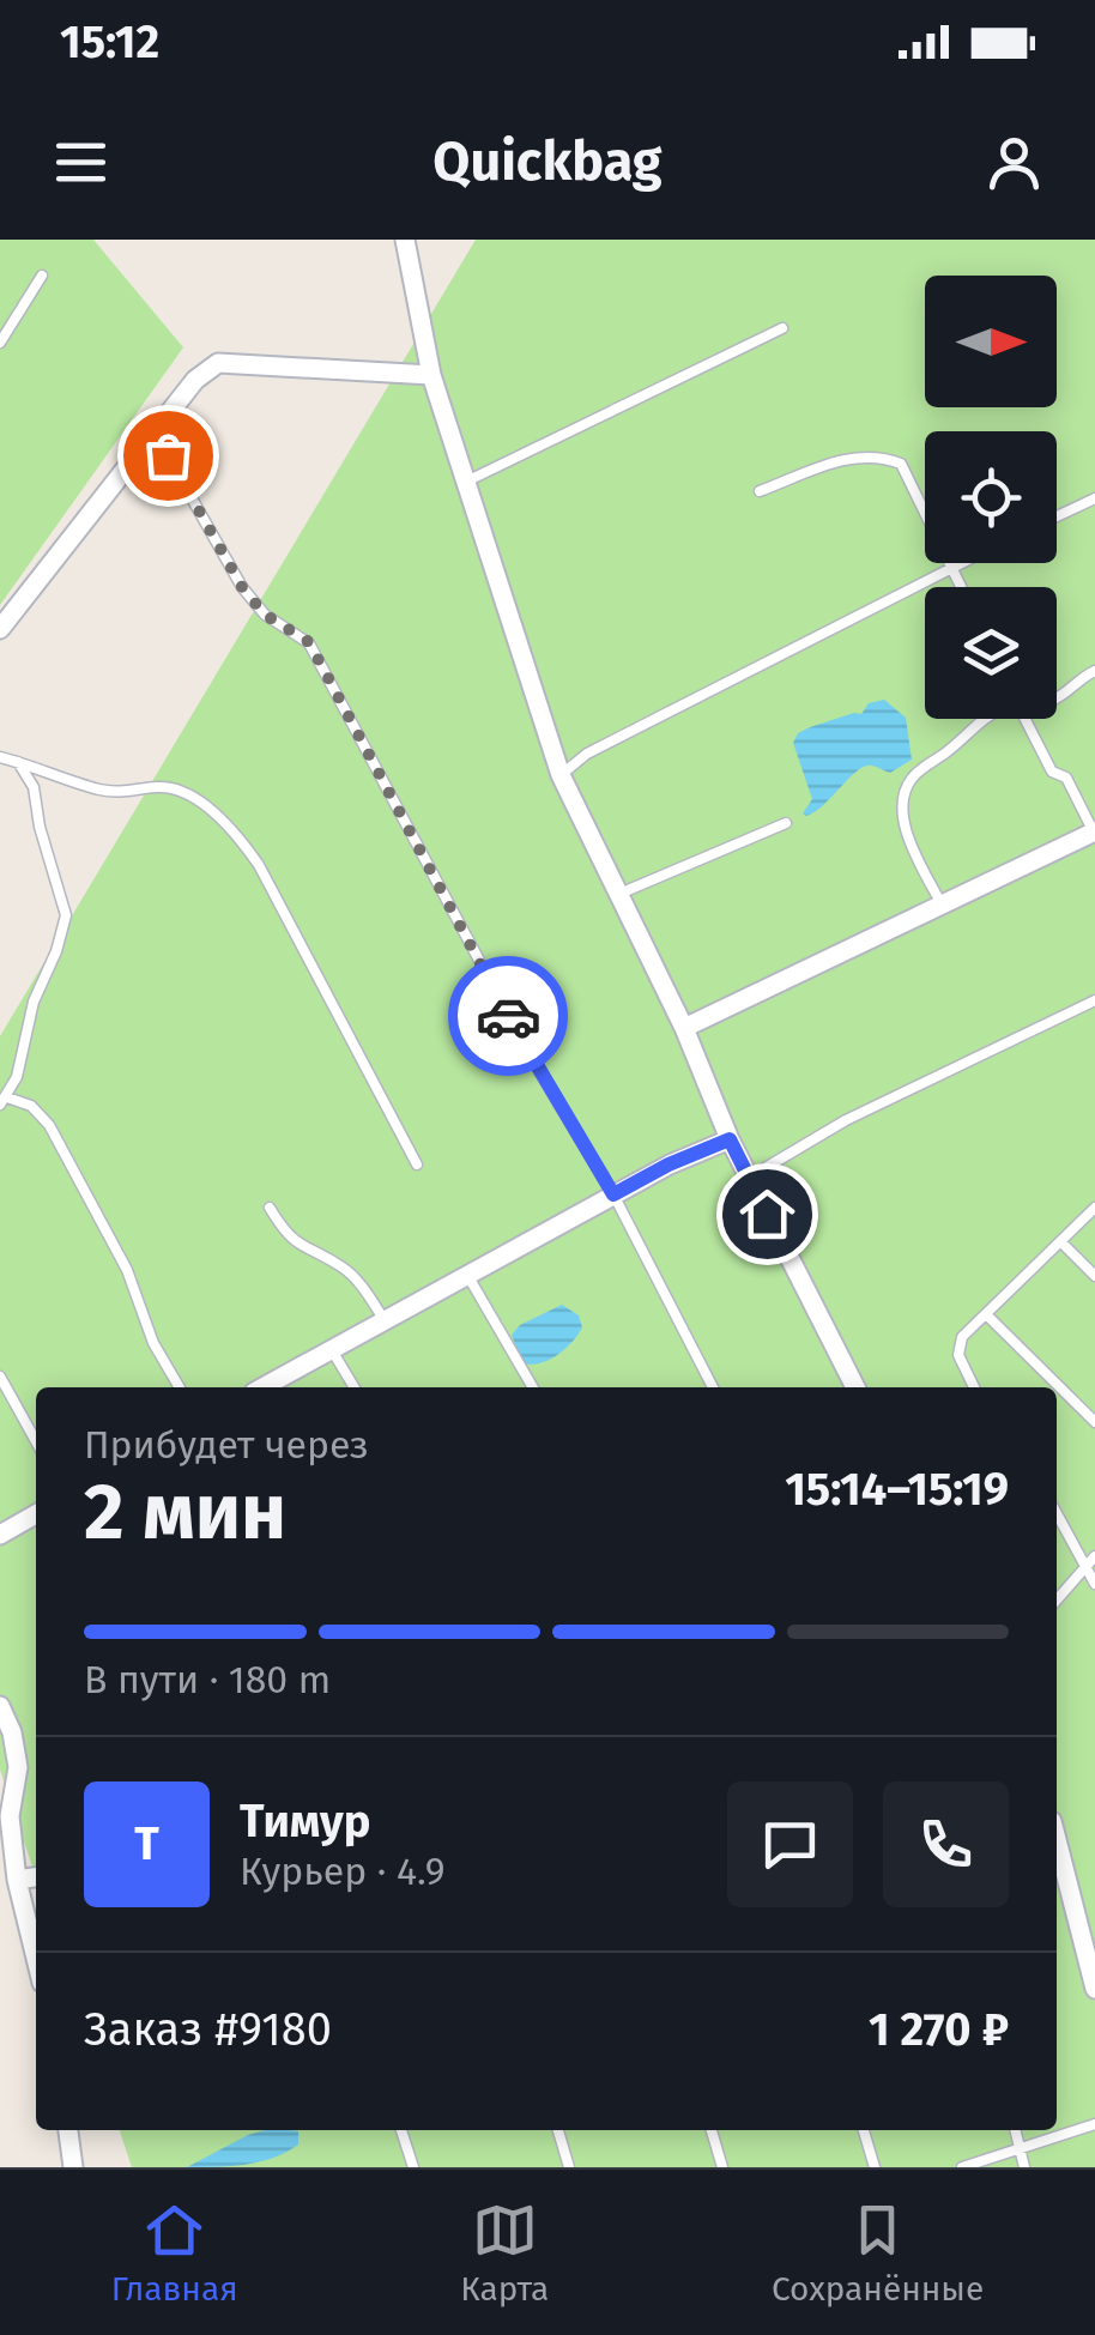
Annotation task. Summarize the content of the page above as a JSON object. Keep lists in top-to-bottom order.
{
  "north": "right",
  "page": {
    "status": "15:12",
    "header": "Quickbag",
    "heading": ["2 мин", "Прибудет через", "15:14–15:19"],
    "panel": [
      "Тимур",
      "Курьер · 4.9",
      "Заказ #9180",
      "1 270 ₽"
    ],
    "bar": "В пути · 180 m",
    "round": "Т",
    "tabs": ["Главная", "Карта", "Сохранённые"]
  }
}
